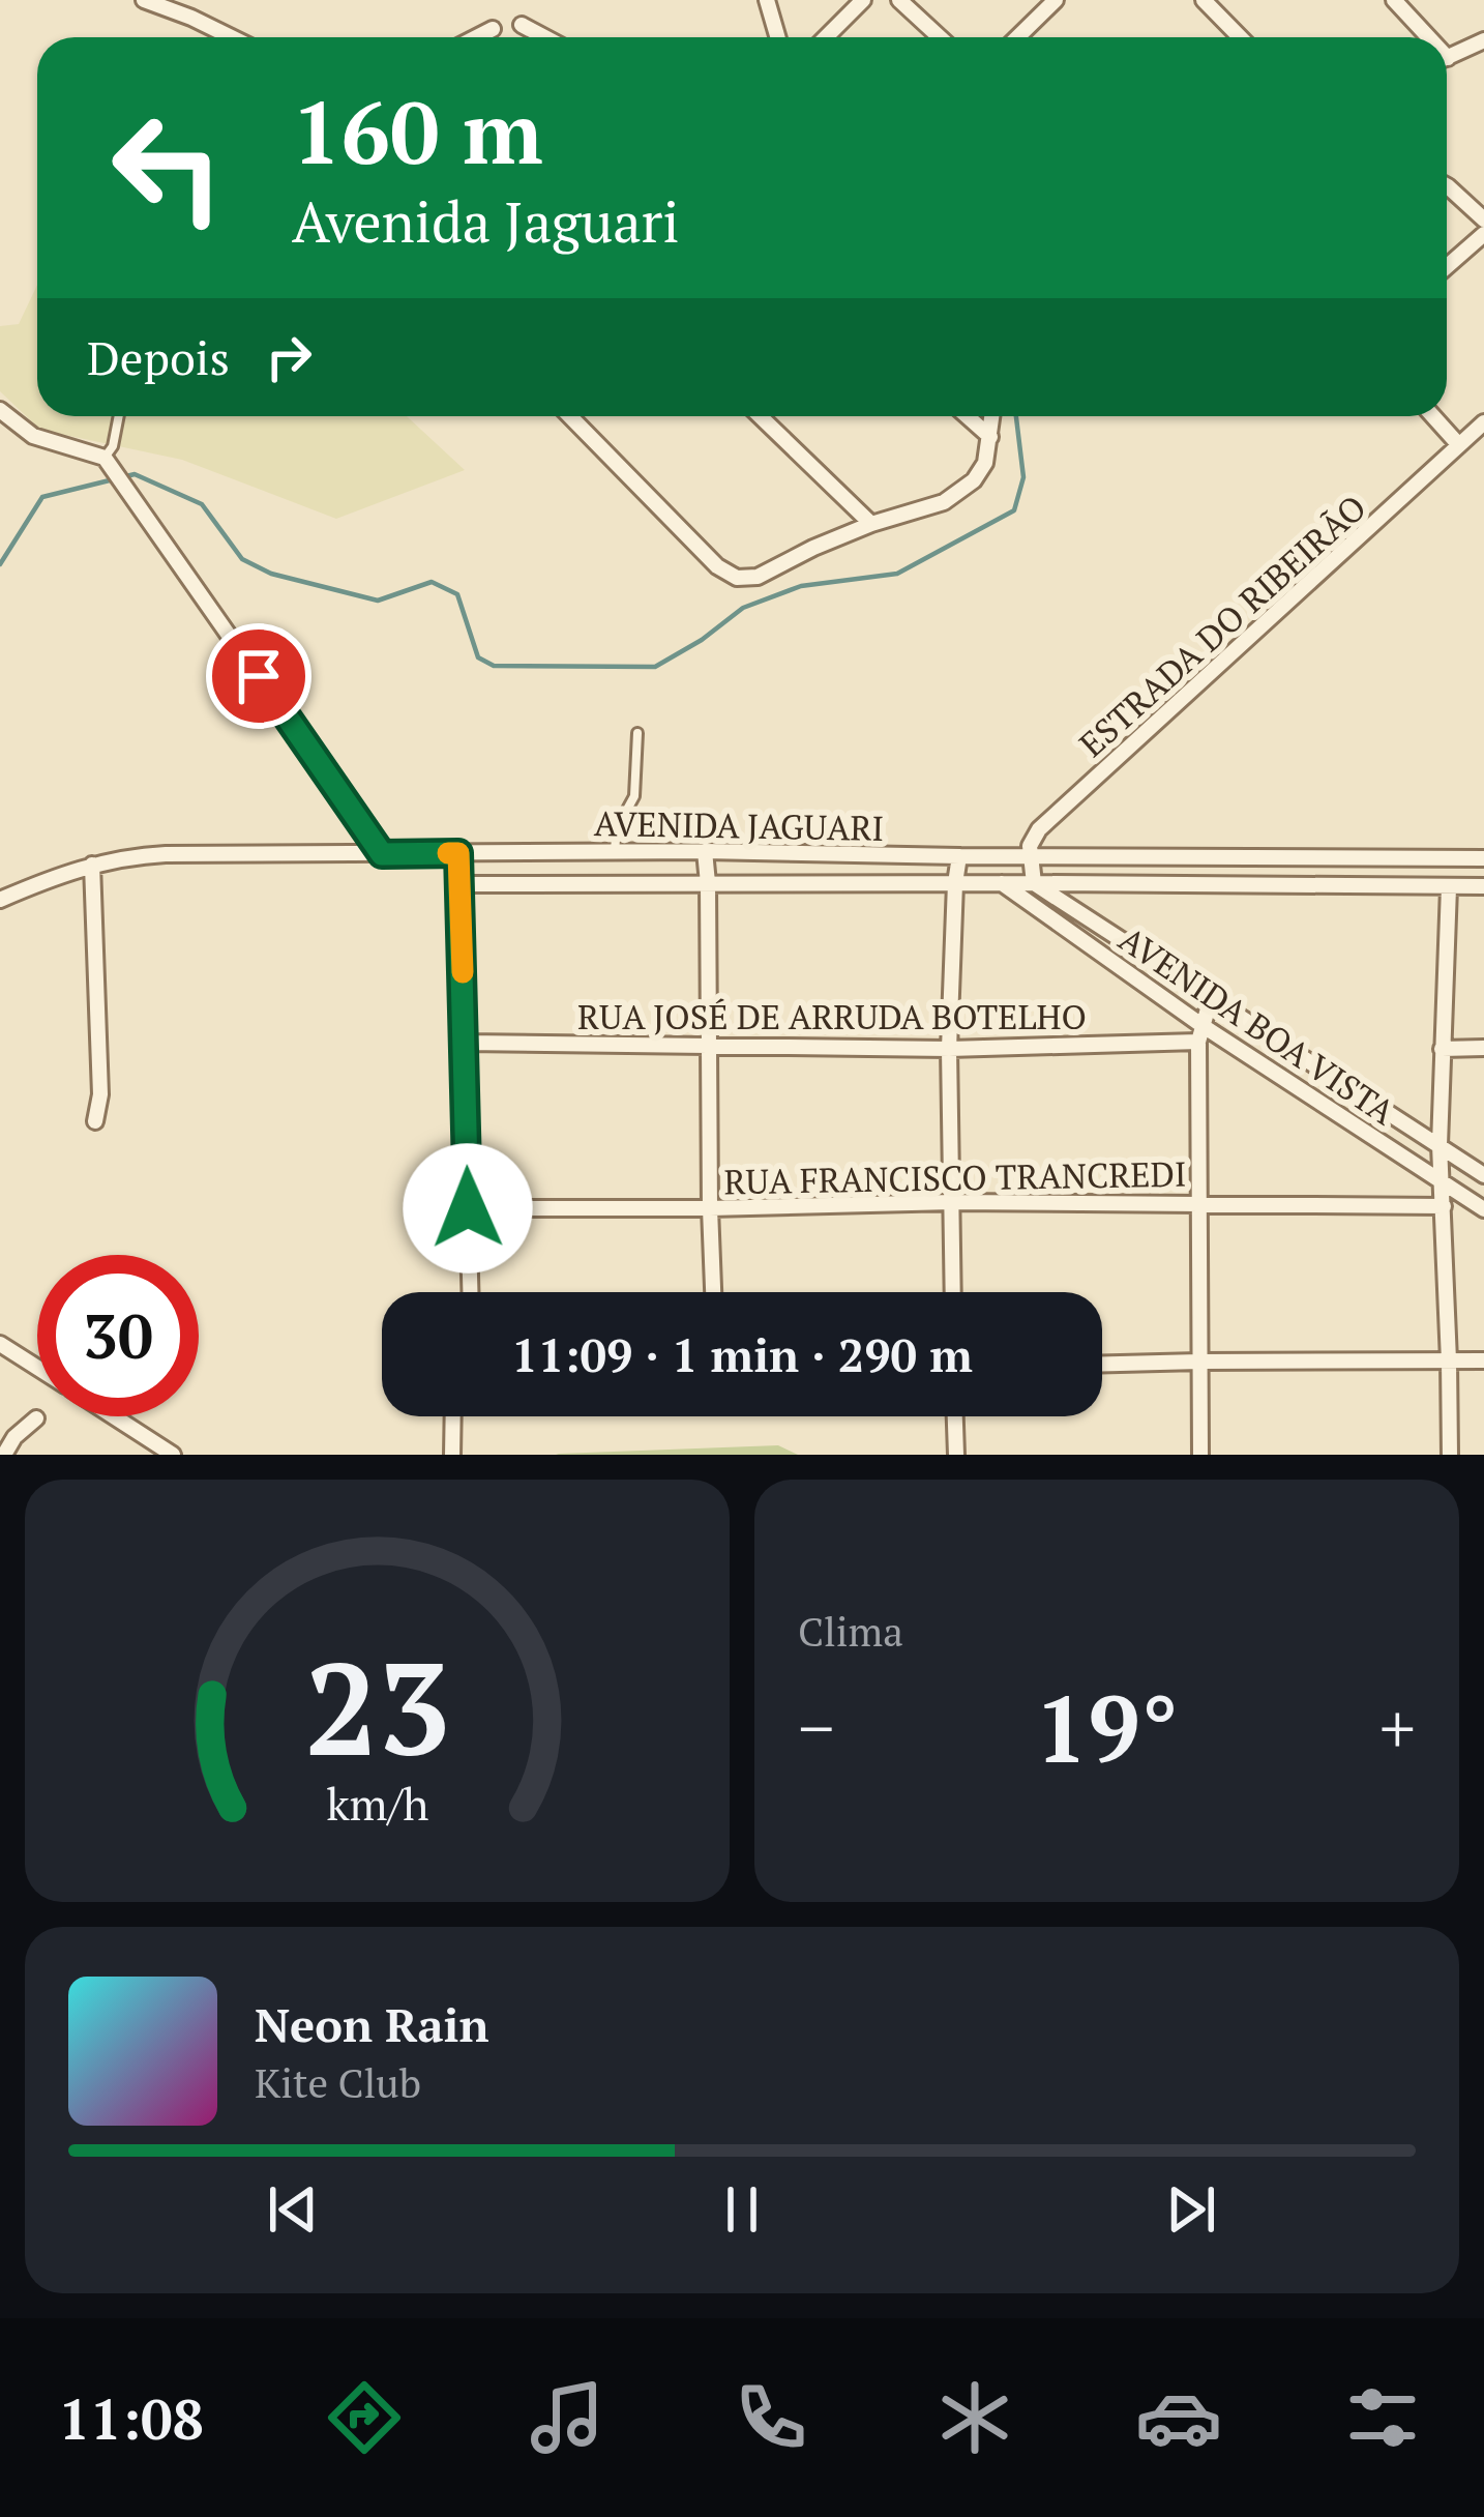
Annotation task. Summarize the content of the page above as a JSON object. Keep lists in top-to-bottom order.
{
  "streets": {
    "street": [
      "ESTRADA DO RIBEIRÃO",
      "AVENIDA JAGUARI",
      "RUA JOSÉ DE ARRUDA BOTELHO",
      "AVENIDA BOA VISTA",
      "RUA FRANCISCO TRANCREDI"
    ]
  },
  "crossings": [
    ["ESTRADA DO RIBEIRÃO", "AVENIDA JAGUARI"],
    ["AVENIDA JAGUARI", "AVENIDA BOA VISTA"],
    ["RUA JOSÉ DE ARRUDA BOTELHO", "AVENIDA BOA VISTA"]
  ],
  "page": {
    "turn": ["160 m", "Avenida Jaguari"],
    "then": "Depois",
    "limit": "30",
    "trip": "11:09 · 1 min · 290 m",
    "tile": "Clima",
    "heat": ["−", "19°", "+"],
    "song": ["Neon Rain", "Kite Club"],
    "tabs": "11:08",
    "gauge": ["23", "km/h"]
  }
}
